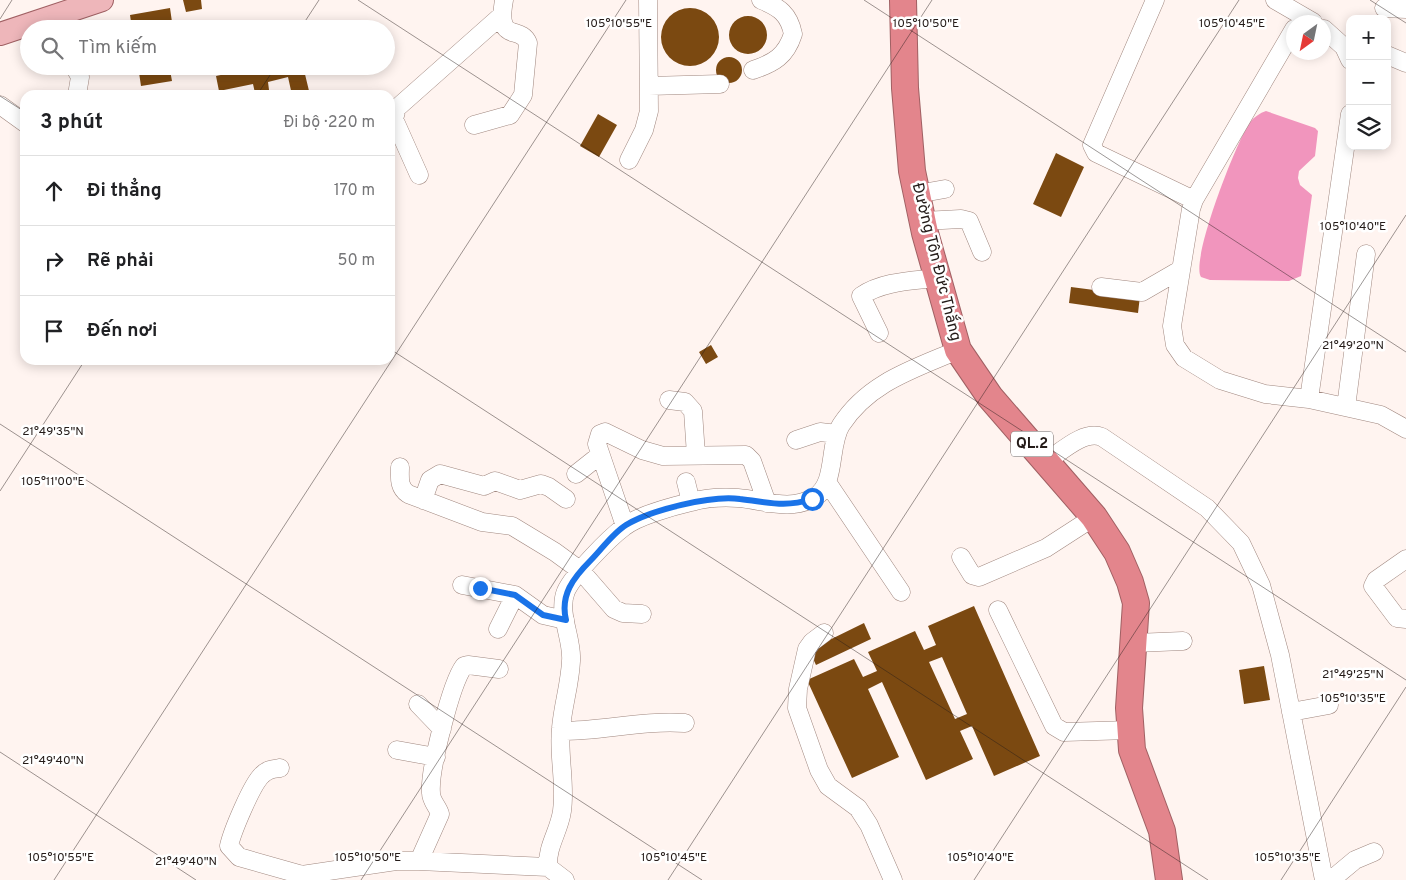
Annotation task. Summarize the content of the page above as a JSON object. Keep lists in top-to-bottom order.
{
  "streets": {
    "highway": ["Đường Tôn Đức Thắng", "QL.2"]
  },
  "north": "bottom left",
  "page": {
    "map_buttons": ["+", "−"],
    "search": "Tìm kiếm",
    "heading": ["3 phút", "Đi bộ · 220 m"],
    "list": [
      ["Đi thẳng", "170 m"],
      ["Rẽ phải", "50 m"],
      "Đến nơi"
    ]
  },
  "coordinates": [
    "105°10'55\"E",
    "105°10'50\"E",
    "105°10'45\"E",
    "105°10'40\"E",
    "21°49'20\"N",
    "21°49'35\"N",
    "105°11'00\"E",
    "21°49'25\"N",
    "105°10'35\"E",
    "21°49'40\"N"
  ]
}
